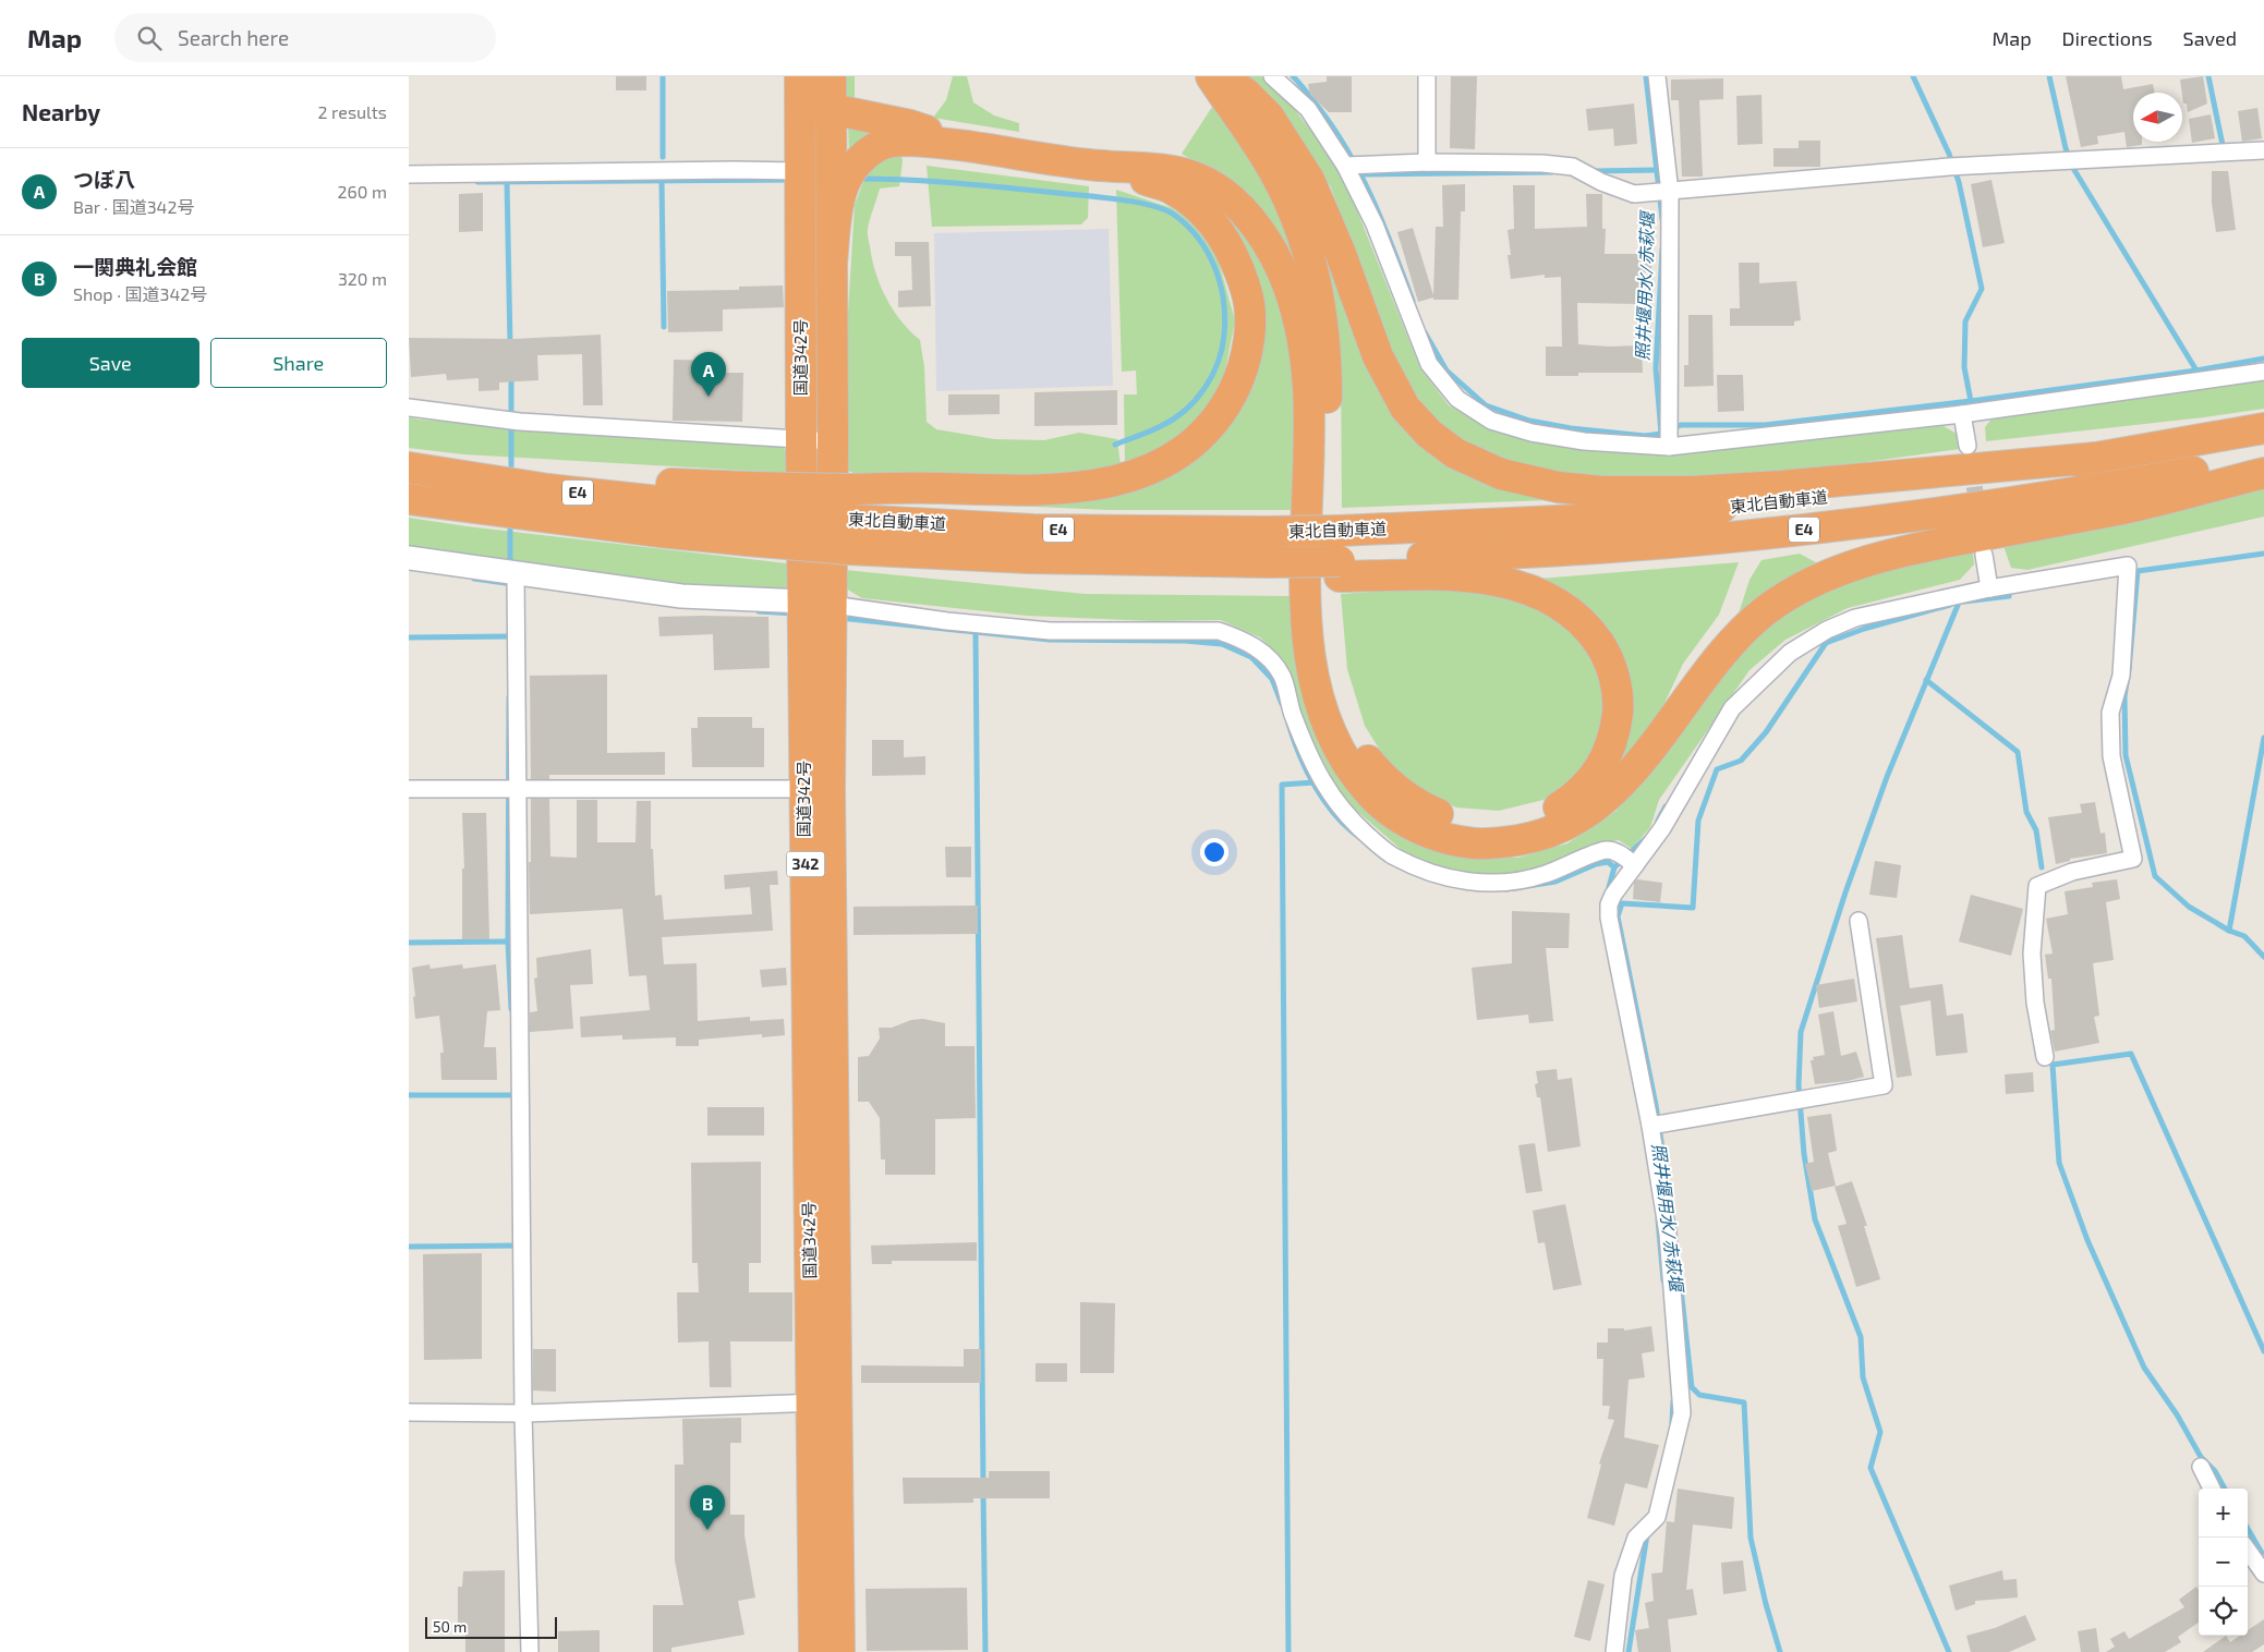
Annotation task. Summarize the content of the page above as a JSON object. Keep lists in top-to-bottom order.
{
  "streets": {
    "highway": [
      "国道342号",
      "E4",
      "東北自動車道",
      "342"
    ]
  },
  "water": ["照井堰用水/赤萩堰"],
  "scale_bar": "50 m",
  "north": "left",
  "page": {
    "header": "Map",
    "search": "Search here",
    "nav": ["Map", "Directions", "Saved"],
    "heading": ["Nearby", "2 results"],
    "list": [
      {
        "mark": "A",
        "name": "つぼ八",
        "note": "Bar · 国道342号",
        "value": "260 m"
      },
      {
        "mark": "B",
        "name": "一関典礼会館",
        "note": "Shop · 国道342号",
        "value": "320 m"
      }
    ],
    "buttons": ["Save", "Share"],
    "pins": ["A", "B"],
    "map_buttons": ["+", "−"],
    "scale": "50 m"
  }
}
